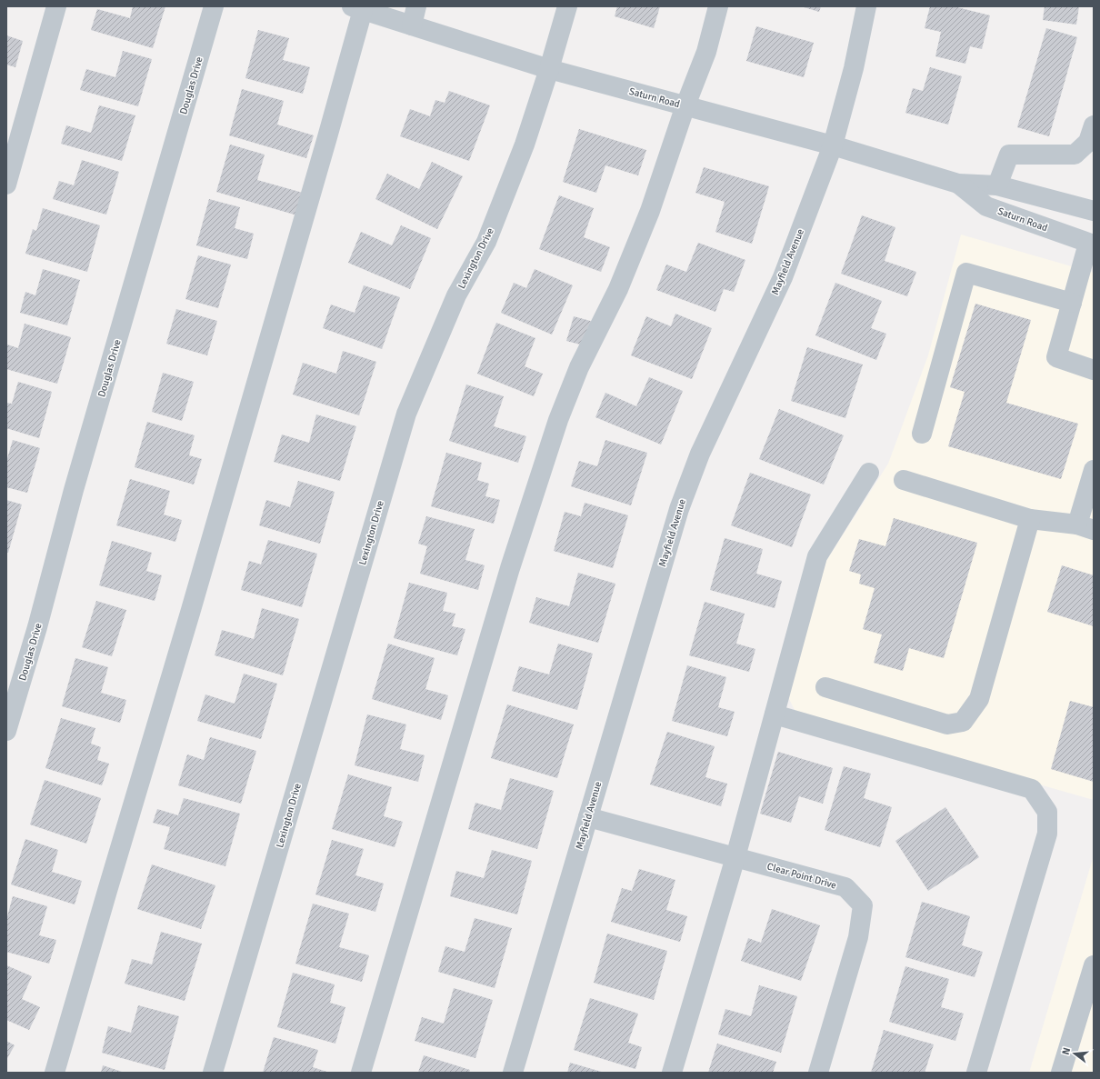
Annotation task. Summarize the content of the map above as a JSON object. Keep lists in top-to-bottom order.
{
  "streets": {
    "street": [
      "Douglas Drive",
      "Saturn Road",
      "Lexington Drive",
      "Mayfield Avenue",
      "Clear Point Drive"
    ]
  },
  "crossings": [
    ["Saturn Road", "Lexington Drive"],
    ["Saturn Road", "Mayfield Avenue"],
    ["Mayfield Avenue", "Clear Point Drive"]
  ],
  "north": "left"
}
